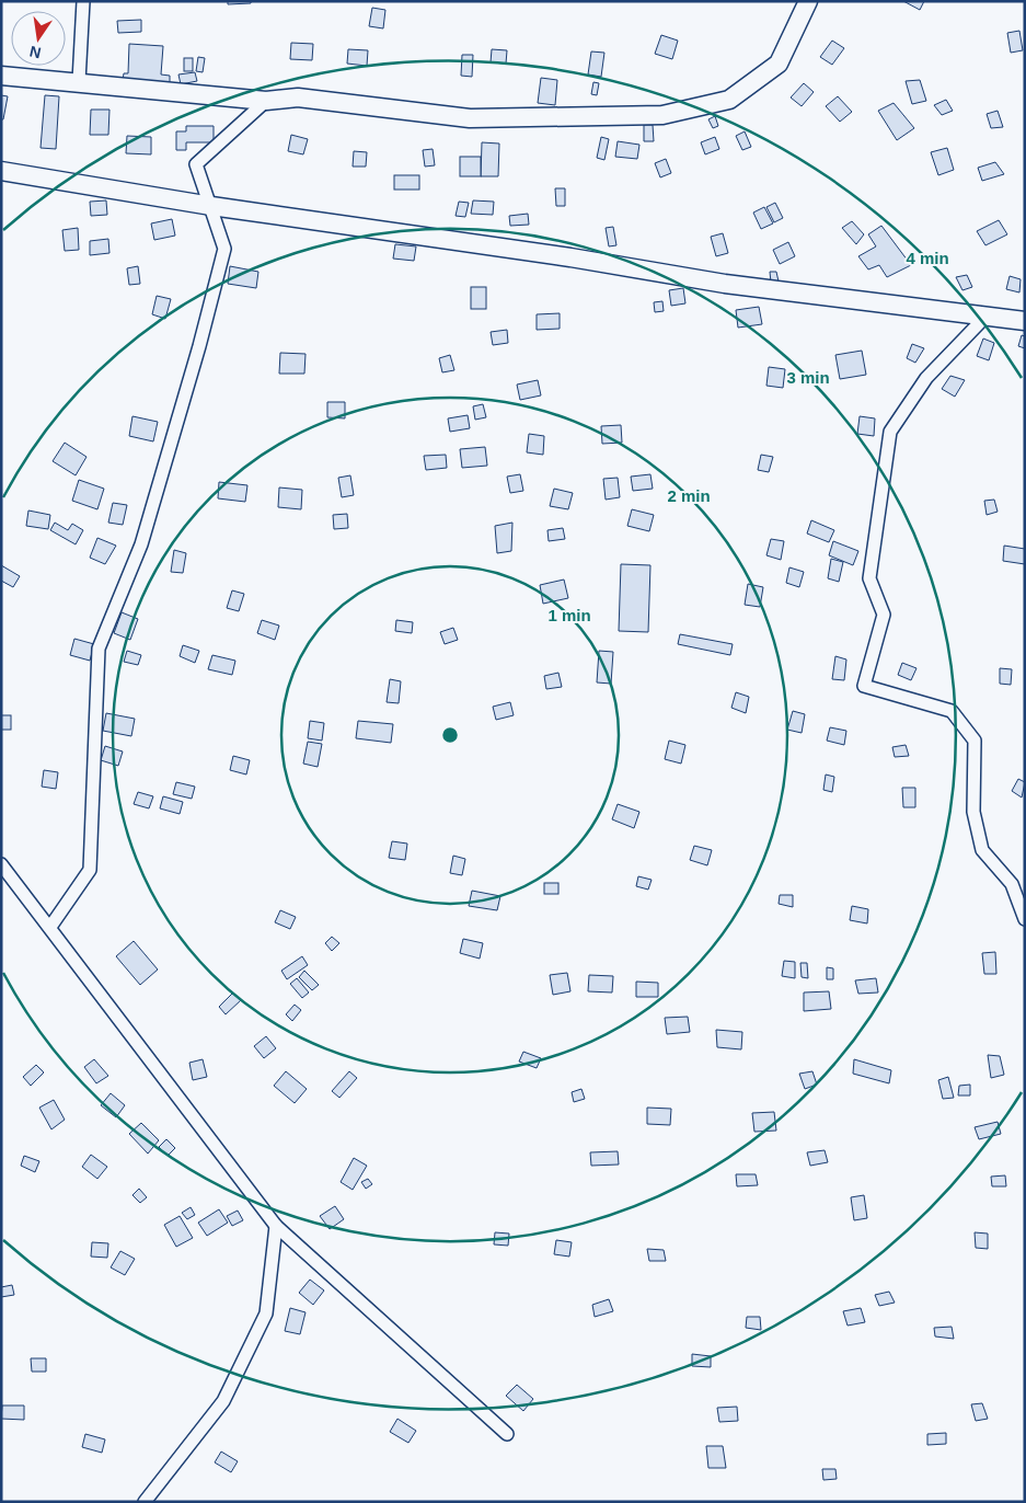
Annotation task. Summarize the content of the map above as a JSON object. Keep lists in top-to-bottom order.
{
  "north": "bottom",
  "rings": [
    "4 min",
    "3 min",
    "2 min",
    "1 min"
  ]
}
